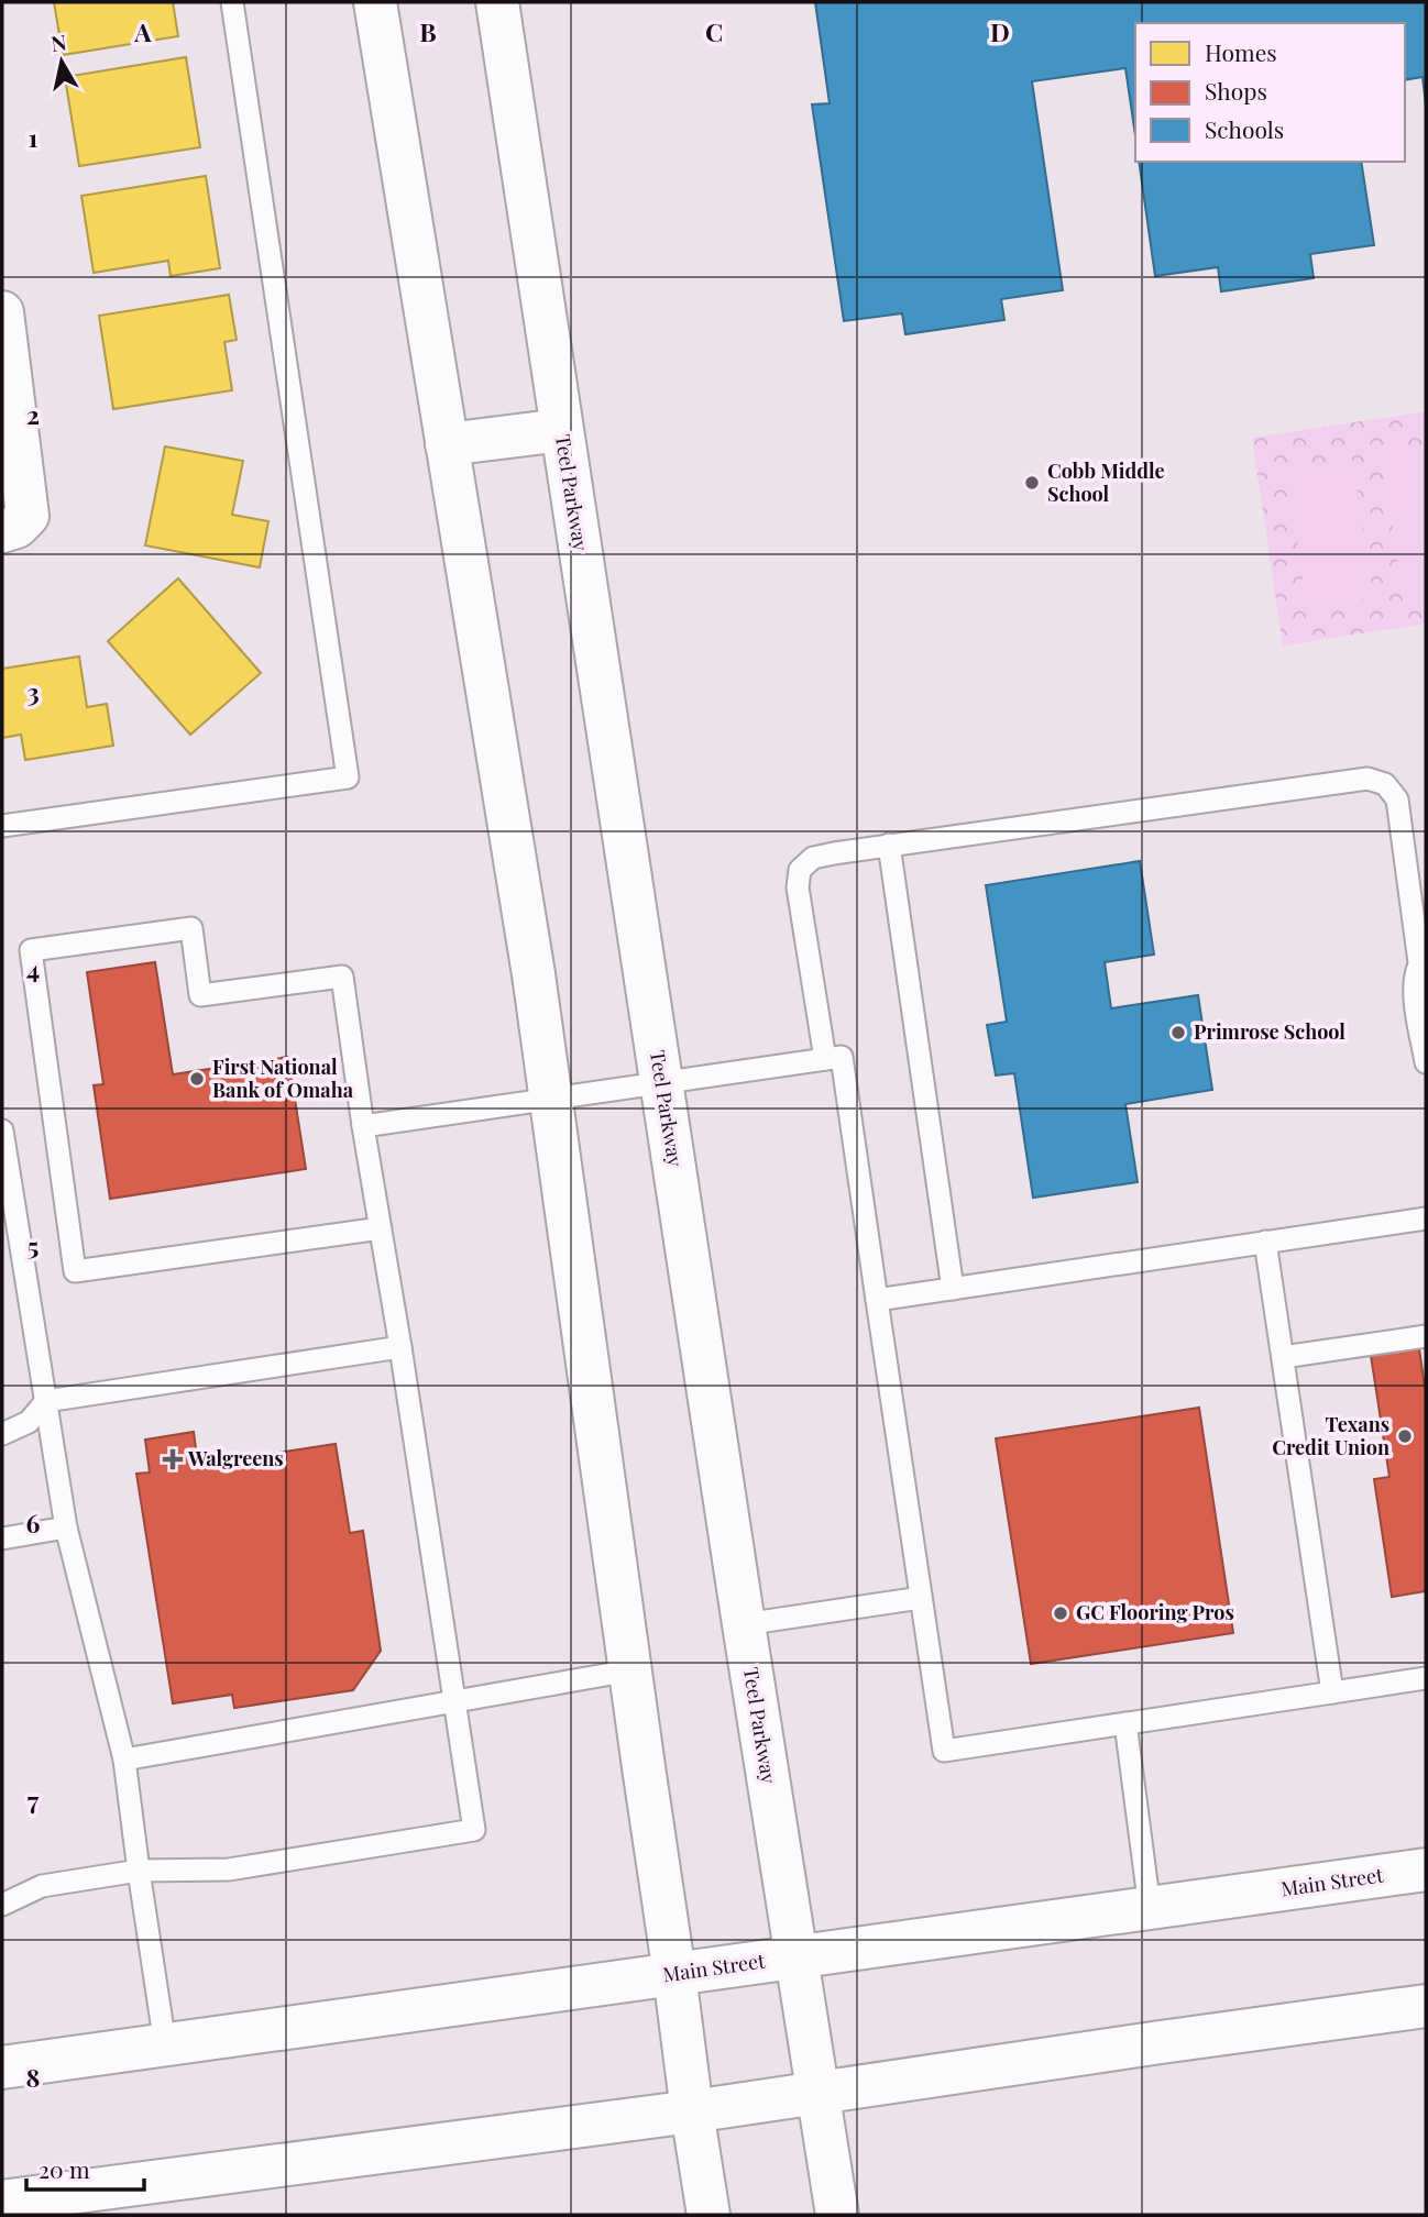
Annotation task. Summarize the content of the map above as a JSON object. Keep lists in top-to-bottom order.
{
  "streets": {
    "main road": ["Teel Parkway", "Main Street"]
  },
  "crossings": [
    ["Teel Parkway", "Main Street"]
  ],
  "places": {
    "other": [
      "Cobb Middle School",
      "Primrose School",
      "First National Bank of Omaha",
      "Texans Credit Union",
      "GC Flooring Pros"
    ],
    "health": ["Walgreens"]
  },
  "legend": ["Homes", "Shops", "Schools"],
  "scale_bar": "20 m",
  "north": "top",
  "grid": {
    "columns": [
      "A",
      "B",
      "C",
      "D"
    ],
    "rows": [
      "1",
      "2",
      "3",
      "4",
      "5",
      "6",
      "7",
      "8"
    ]
  }
}
